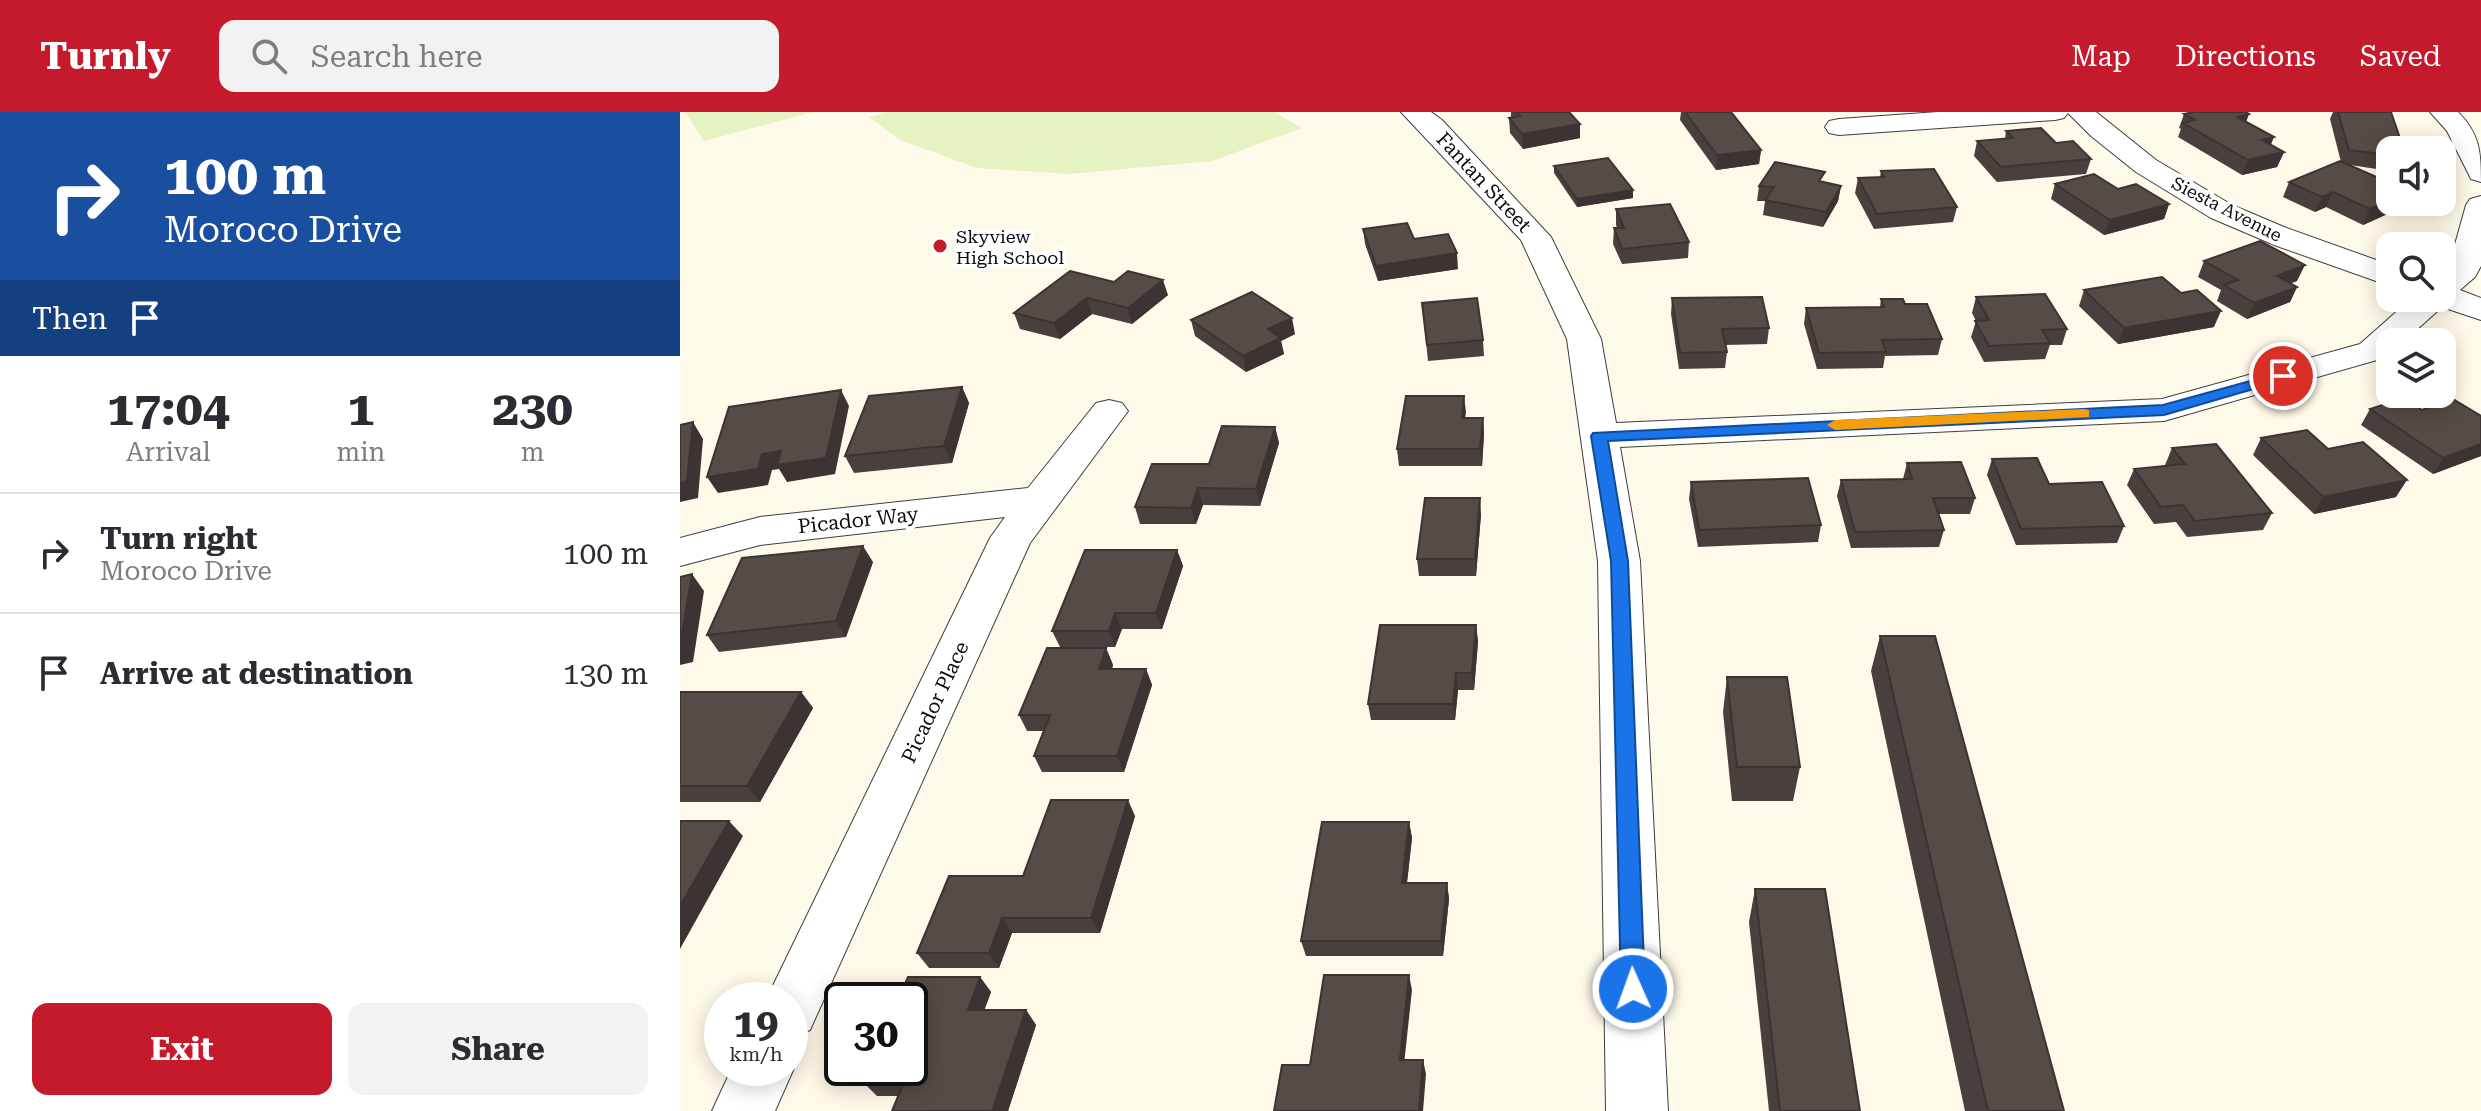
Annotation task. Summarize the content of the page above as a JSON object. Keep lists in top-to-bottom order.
{
  "streets": {
    "street": [
      "Fantan Street",
      "Siesta Avenue",
      "Picador Way",
      "Picador Place"
    ]
  },
  "crossings": [
    ["Picador Way", "Picador Place"]
  ],
  "places": ["Skyview High School"],
  "page": {
    "header": "Turnly",
    "search": "Search here",
    "nav": ["Map", "Directions", "Saved"],
    "turn": ["100 m", "Moroco Drive"],
    "then": "Then",
    "eta": [
      "17:04",
      "Arrival",
      "1",
      "min",
      "230",
      "m"
    ],
    "list": [
      {
        "name": "Turn right",
        "note": "Moroco Drive",
        "value": "100 m"
      },
      {
        "name": "Arrive at destination",
        "value": "130 m"
      }
    ],
    "speed": "19 km/h",
    "limit": "30",
    "buttons": ["Exit", "Share"]
  }
}
